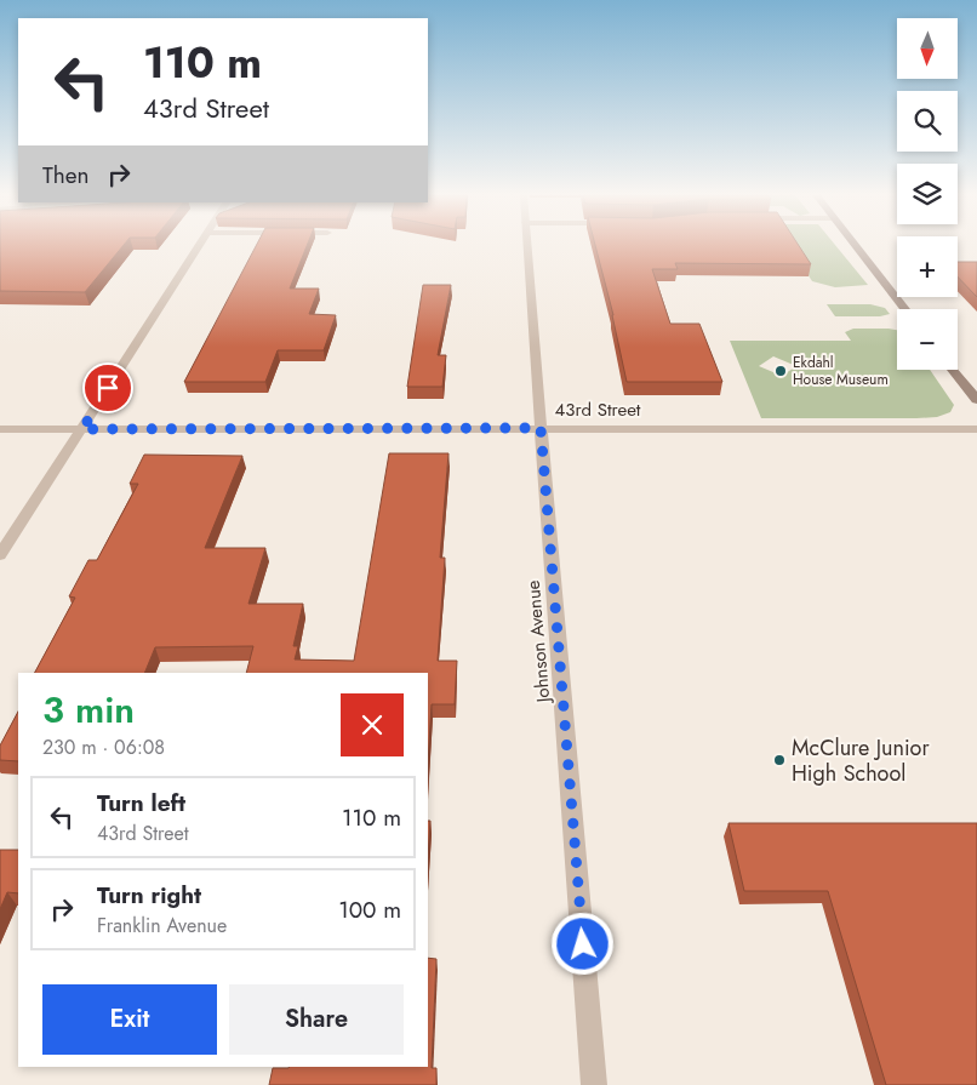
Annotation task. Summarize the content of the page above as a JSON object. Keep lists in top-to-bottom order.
{
  "streets": {
    "street": ["43rd Street", "Johnson Avenue"]
  },
  "crossings": [
    ["43rd Street", "Johnson Avenue"]
  ],
  "places": ["Ekdahl House Museum", "McClure Junior High School"],
  "north": "bottom",
  "page": {
    "map_buttons": ["+", "−"],
    "turn": ["110 m", "43rd Street"],
    "then": "Then",
    "heading": ["3 min", "230 m · 06:08"],
    "list": [
      {
        "name": "Turn left",
        "note": "43rd Street",
        "value": "110 m"
      },
      {
        "name": "Turn right",
        "note": "Franklin Avenue",
        "value": "100 m"
      }
    ],
    "buttons": ["Exit", "Share"]
  }
}
